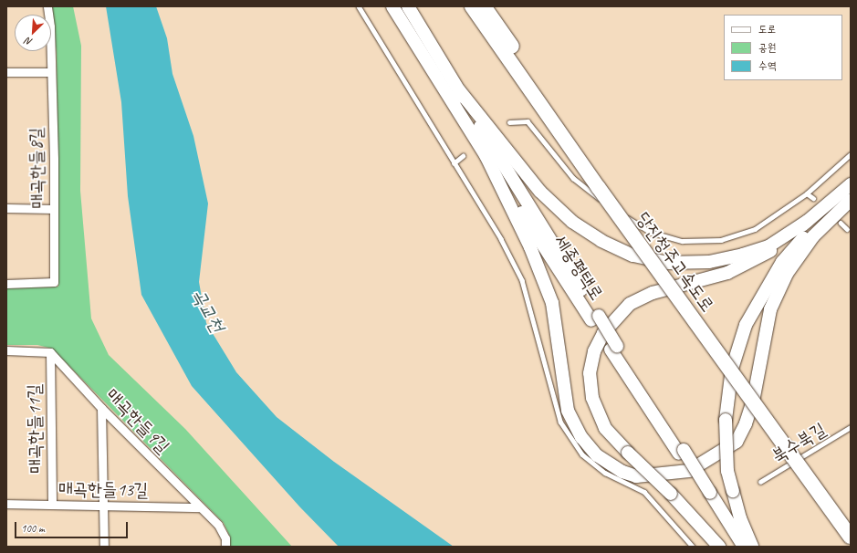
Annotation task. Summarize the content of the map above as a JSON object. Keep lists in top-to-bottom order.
{
  "streets": {
    "highway": ["당진청주고속도로", "세종평택로"],
    "street": [
      "매곡한들8길",
      "매곡한들9길",
      "매곡한들11길",
      "매곡한들13길"
    ],
    "lane": ["북수북길"]
  },
  "crossings": [
    ["매곡한들9길", "매곡한들11길"],
    ["매곡한들9길", "매곡한들13길"],
    ["매곡한들11길", "매곡한들13길"]
  ],
  "water": ["곡교천"],
  "legend": ["도로", "공원", "수역"],
  "scale_bar": "100 m",
  "north": "bottom left"
}
